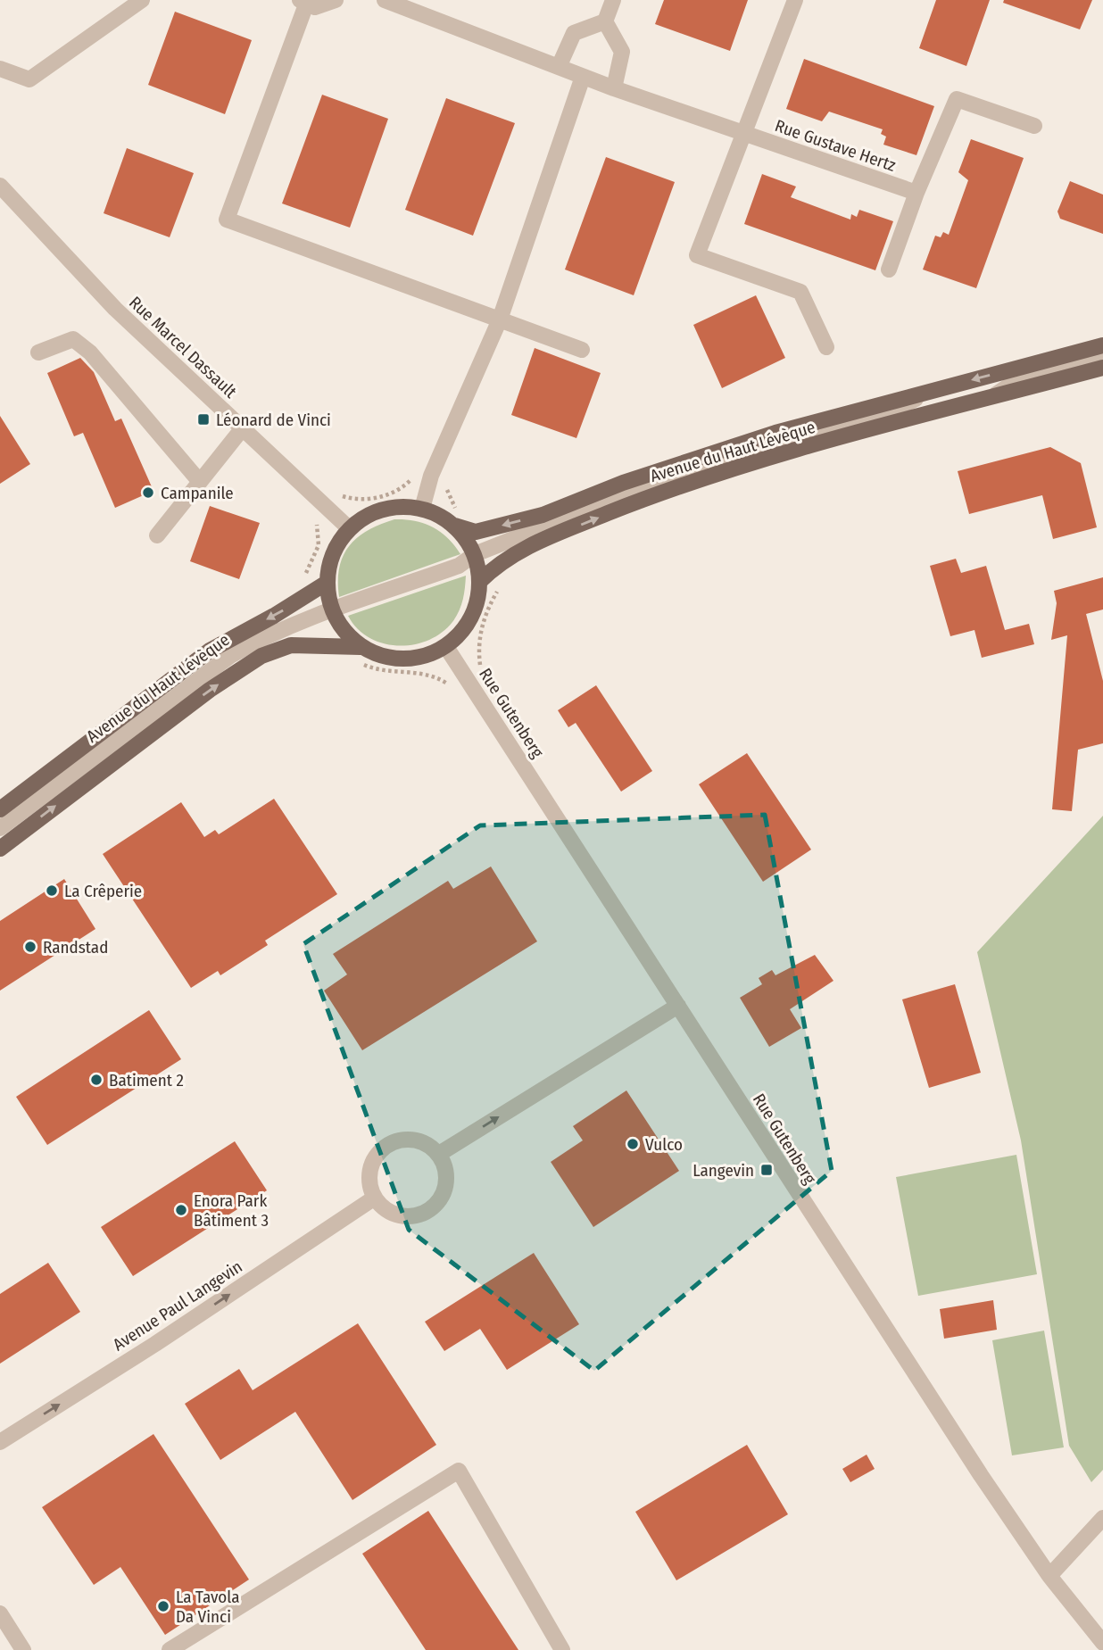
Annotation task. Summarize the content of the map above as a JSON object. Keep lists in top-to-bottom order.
{
  "streets": {
    "main road": ["Avenue du Haut Lévèque"],
    "street": [
      "Rue Gustave Hertz",
      "Rue Marcel Dassault",
      "Rue Gutenberg",
      "Avenue Paul Langevin"
    ]
  },
  "one_way": ["Avenue Paul Langevin"],
  "places": {
    "transit": ["Léonard de Vinci", "Langevin"],
    "other": [
      "Campanile",
      "La Crêperie",
      "Randstad",
      "Batiment 2",
      "Vulco",
      "Enora Park Bâtiment 3",
      "La Tavola Da Vinci"
    ]
  }
}
